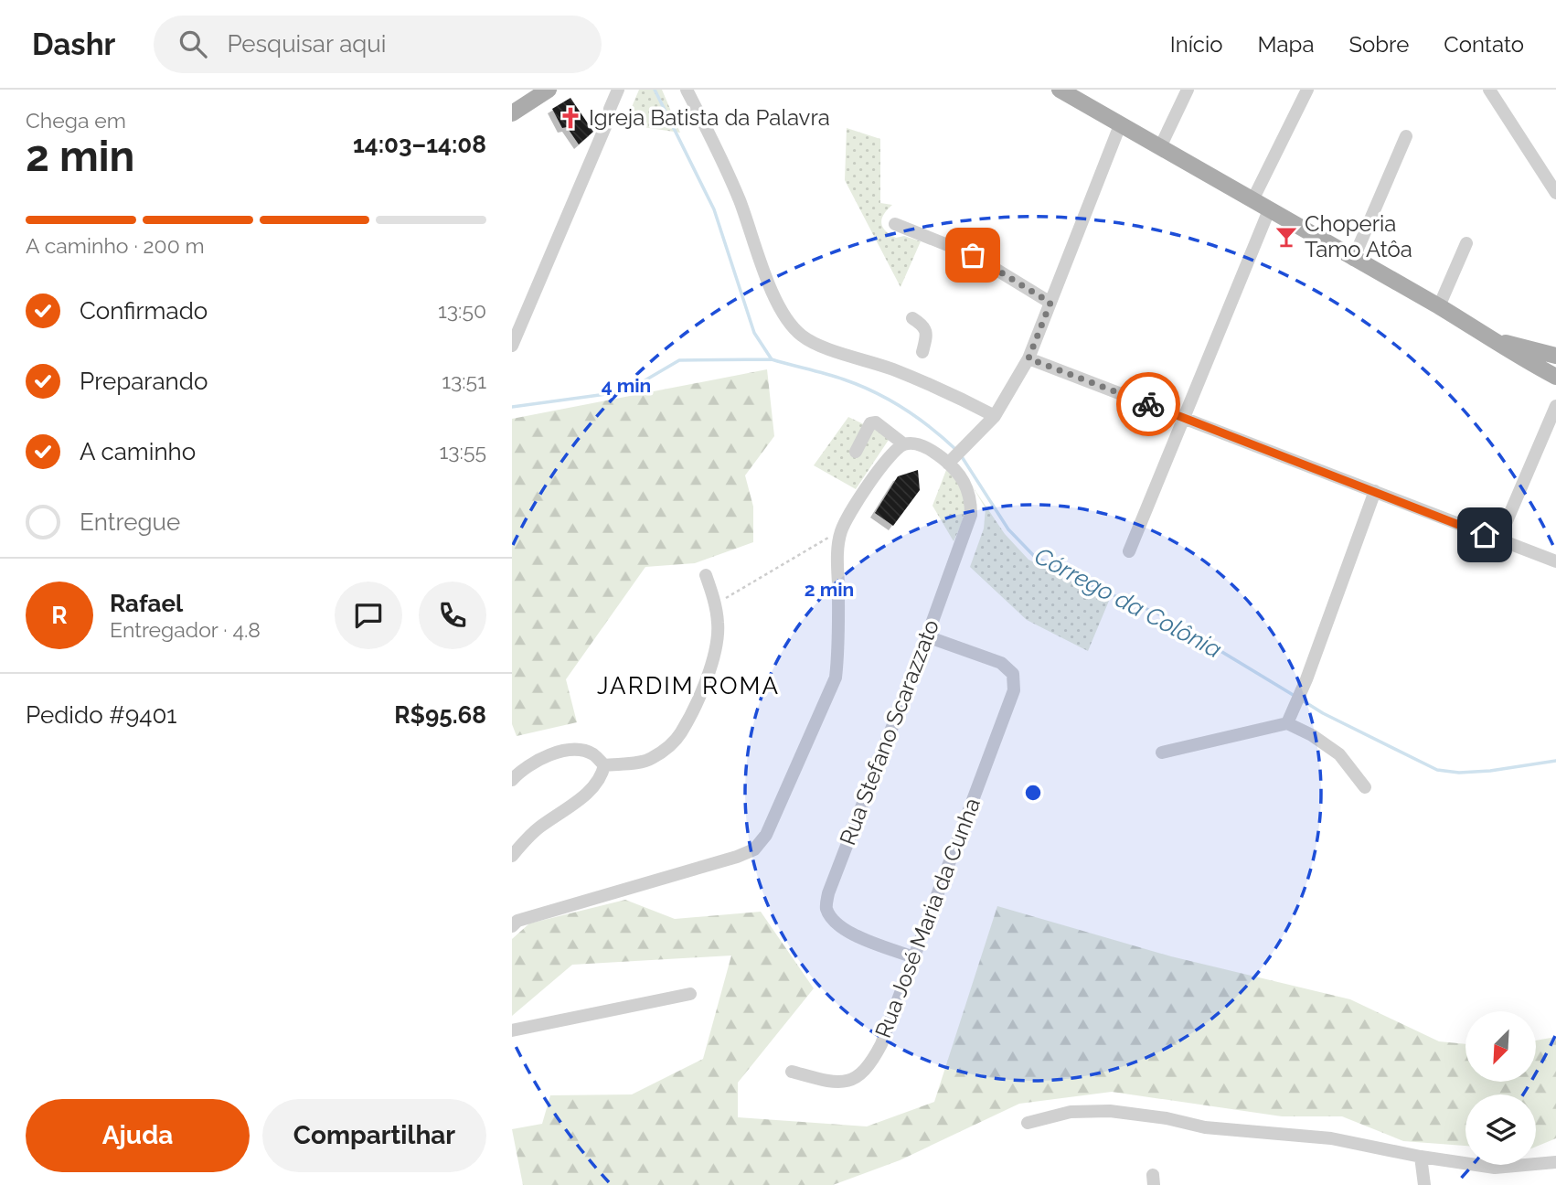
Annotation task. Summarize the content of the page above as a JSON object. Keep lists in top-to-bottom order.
{
  "streets": {
    "street": ["Rua Stefano Scarazzato", "Rua José Maria da Cunha"]
  },
  "crossings": [
    ["Rua Stefano Scarazzato", "Rua José Maria da Cunha"]
  ],
  "districts": ["JARDIM ROMA"],
  "water": ["Córrego da Colônia"],
  "places": {
    "church": ["Igreja Batista da Palavra"],
    "bar": ["Choperia Tamo Atôa"]
  },
  "north": "bottom left",
  "page": {
    "header": "Dashr",
    "search": "Pesquisar aqui",
    "nav": [
      "Início",
      "Mapa",
      "Sobre",
      "Contato"
    ],
    "heading": ["2 min", "Chega em", "14:03–14:08"],
    "panel": [
      "Rafael",
      "Entregador · 4.8",
      "Pedido #9401",
      "R$95.68"
    ],
    "bar": "A caminho · 200 m",
    "list": [
      ["Confirmado", "13:50"],
      ["Preparando", "13:51"],
      ["A caminho", "13:55"],
      "Entregue"
    ],
    "round": "R",
    "buttons": ["Ajuda", "Compartilhar"]
  },
  "rings": ["4 min", "2 min"]
}
